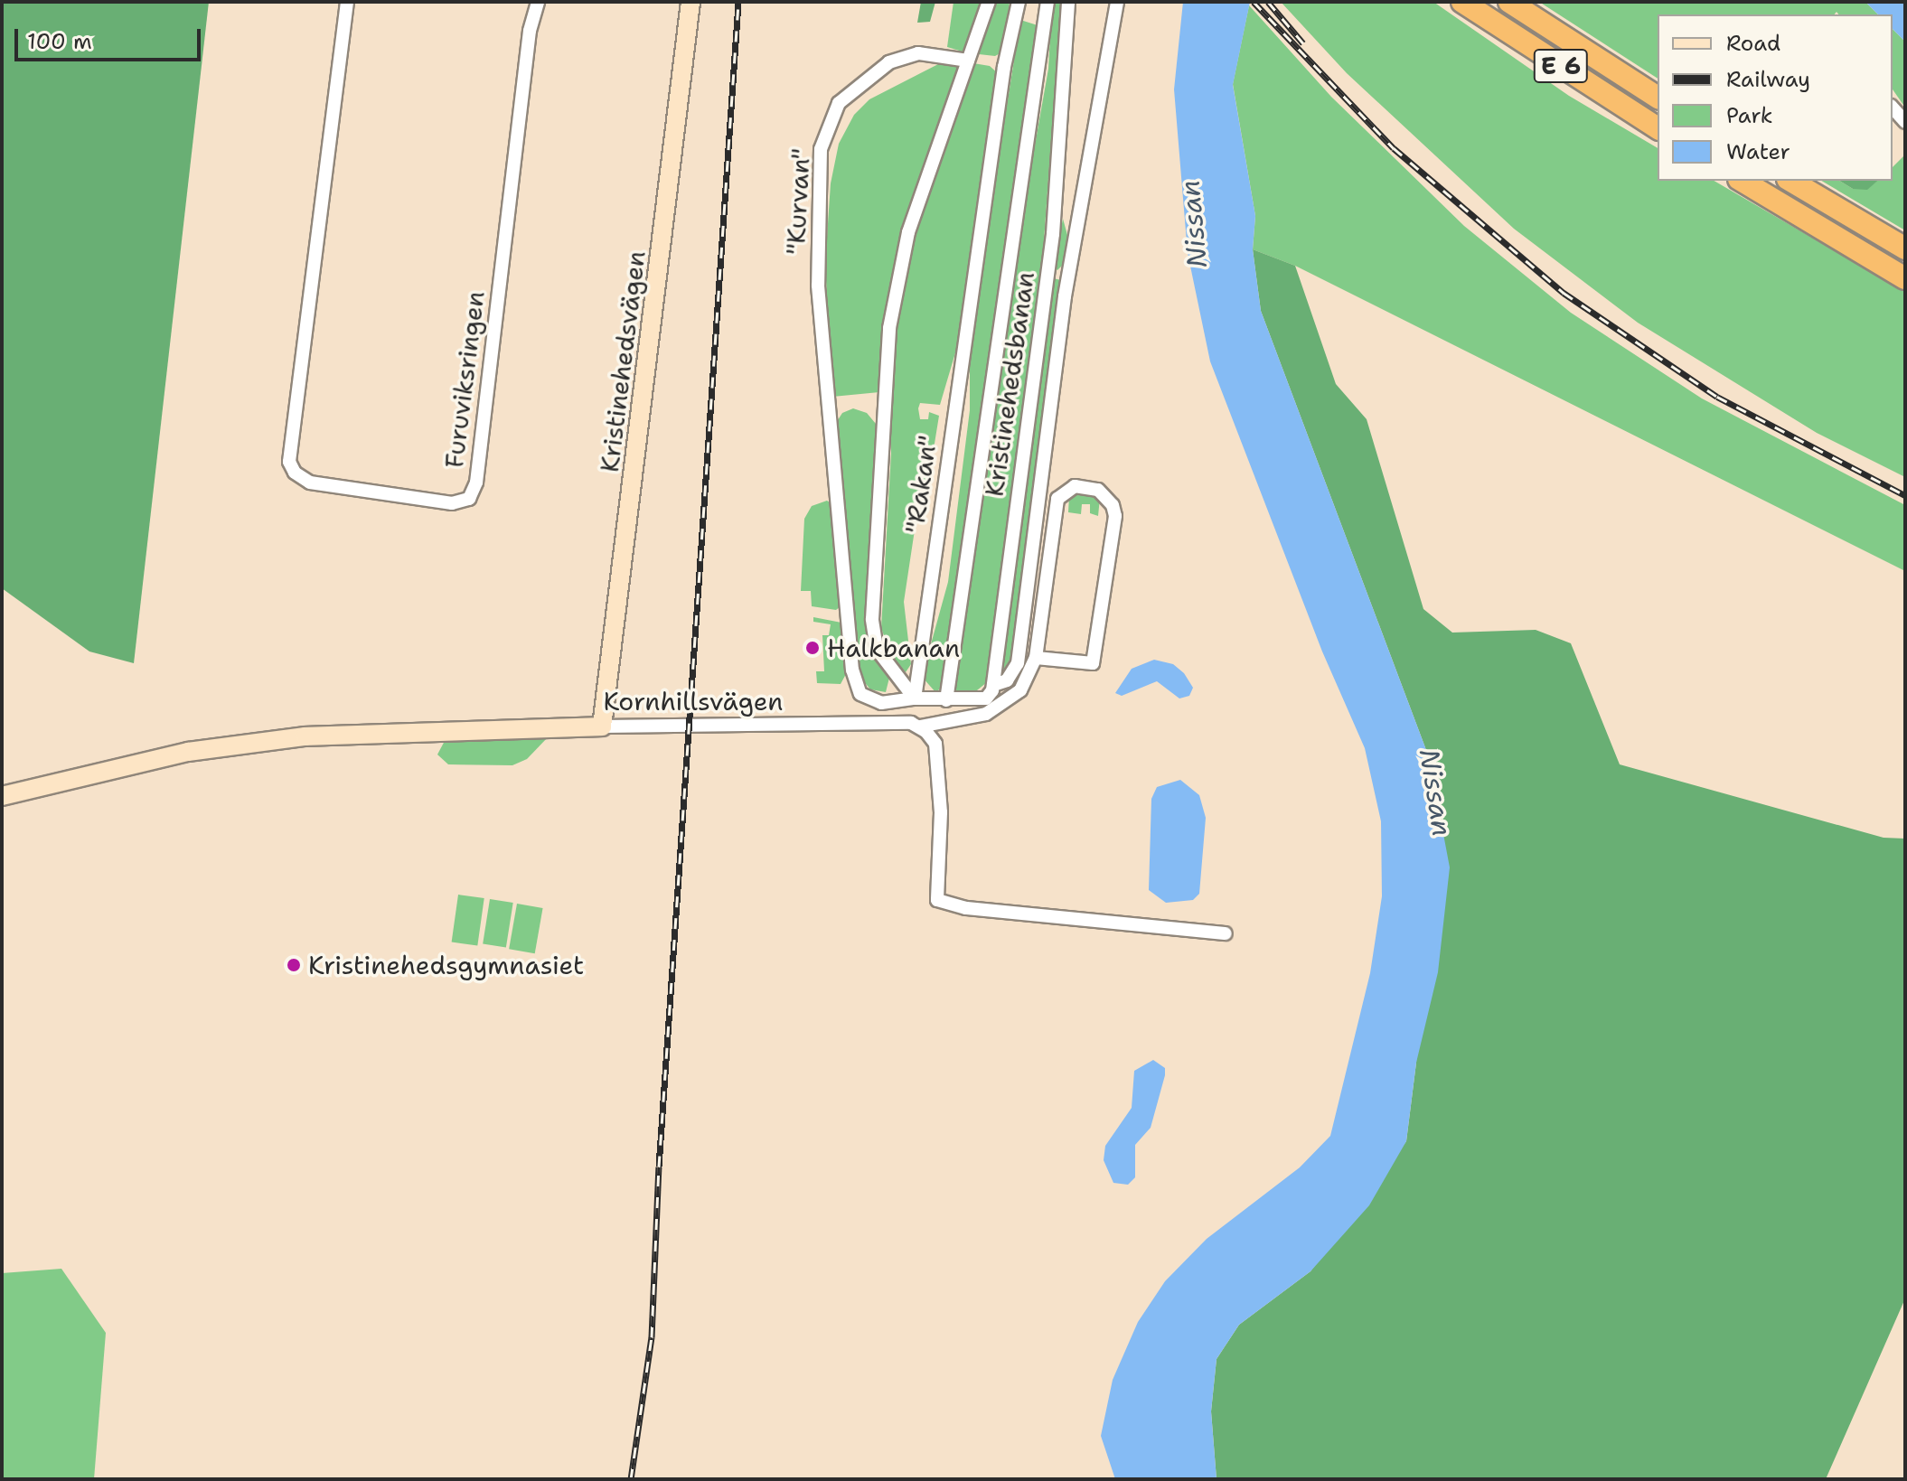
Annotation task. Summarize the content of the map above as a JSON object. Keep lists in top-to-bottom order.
{
  "streets": {
    "highway": ["E 6"],
    "street": [
      "\"Kurvan\"",
      "Kristinehedsvägen",
      "Furuviksringen",
      "Kristinehedsbanan",
      "\"Rakan\"",
      "Kornhillsvägen"
    ]
  },
  "crossings": [
    ["\"Kurvan\"", "\"Rakan\""],
    ["Kristinehedsvägen", "Kornhillsvägen"],
    ["Kristinehedsbanan", "\"Rakan\""]
  ],
  "water": ["Nissan"],
  "places": ["Halkbanan", "Kristinehedsgymnasiet"],
  "legend": [
    "Road",
    "Railway",
    "Park",
    "Water"
  ],
  "scale_bar": "100 m"
}
